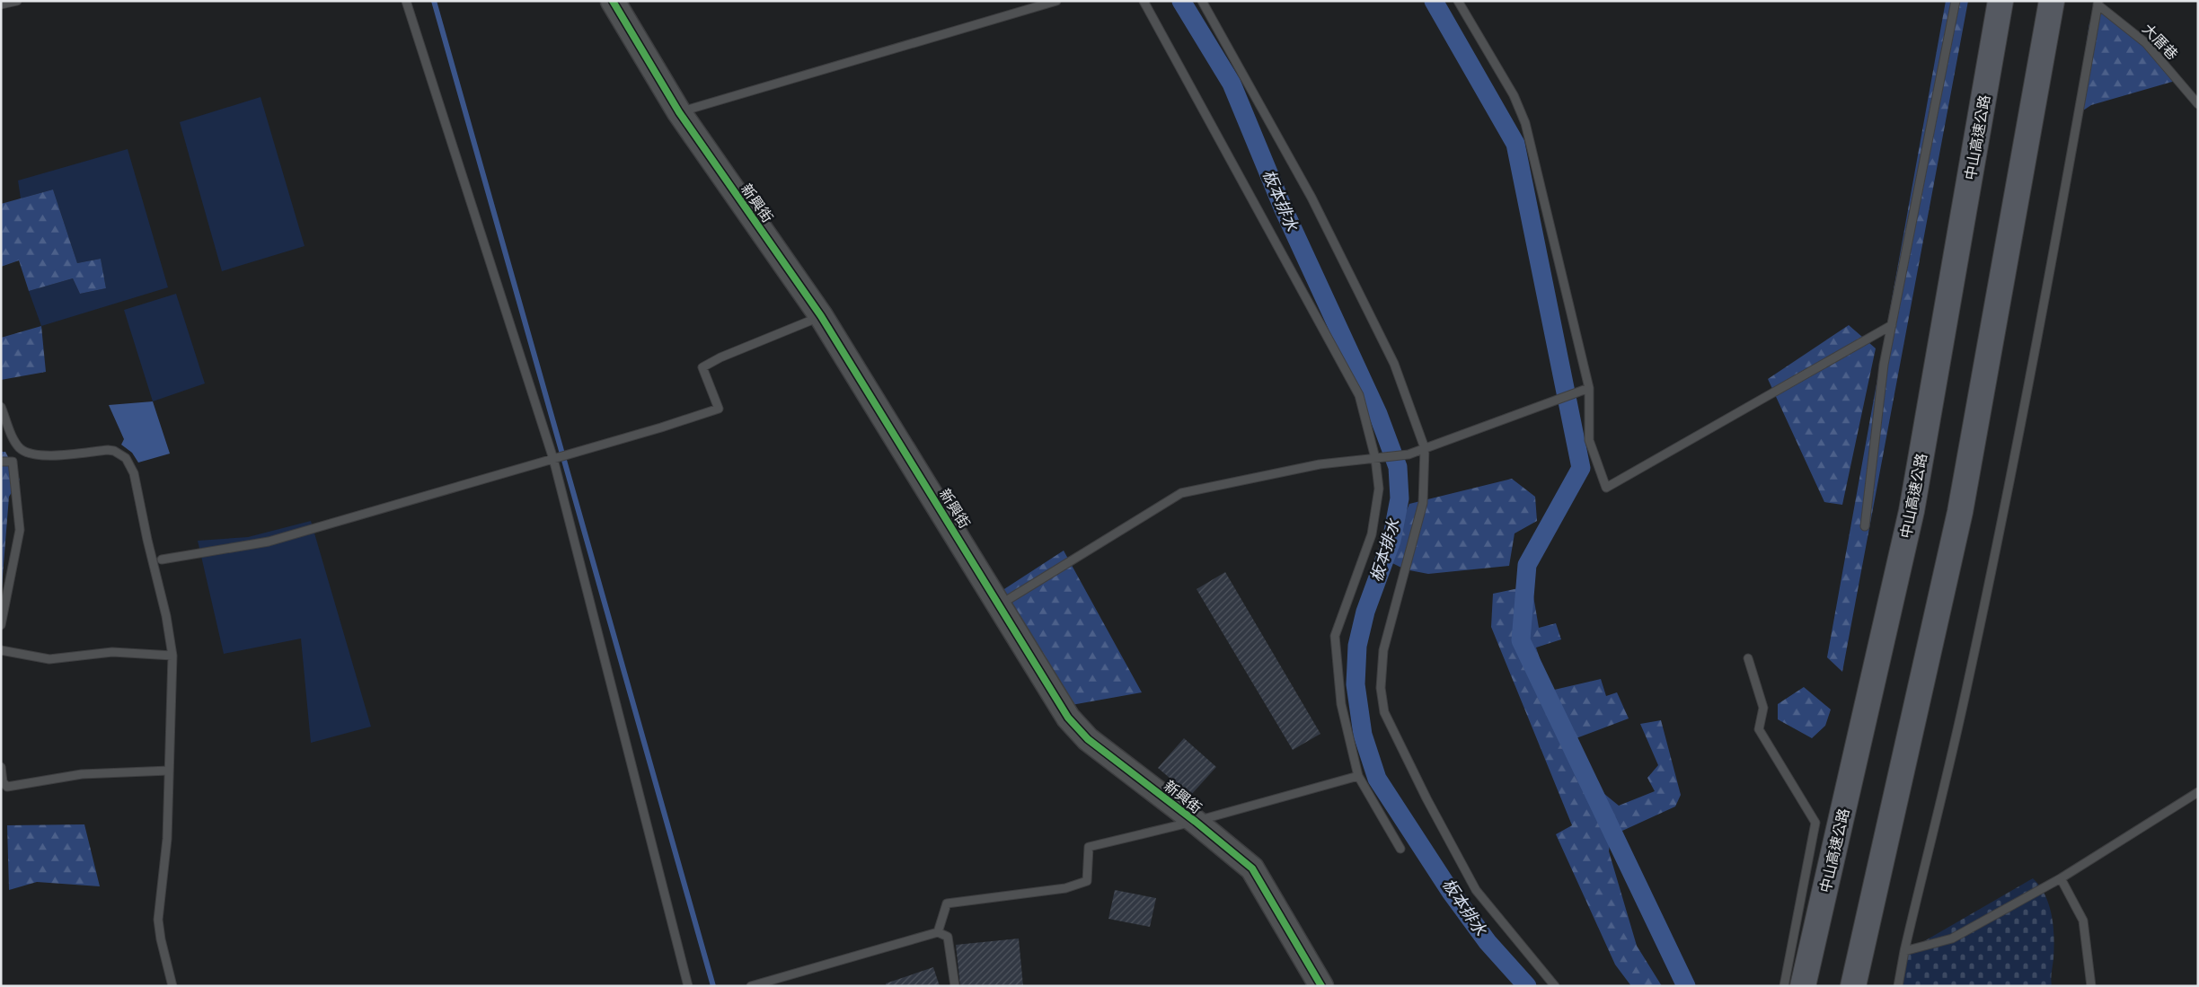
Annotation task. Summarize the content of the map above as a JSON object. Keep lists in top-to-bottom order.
{
  "streets": {
    "highway": ["中山高速公路"],
    "street": ["新興街"],
    "lane": ["大厝巷"]
  },
  "water": ["板本排水"]
}
